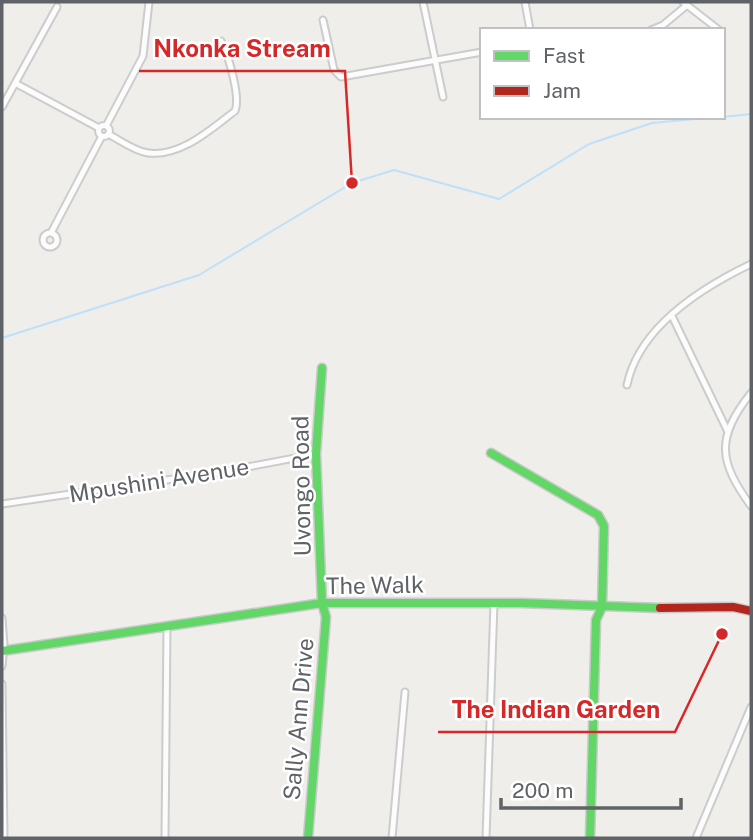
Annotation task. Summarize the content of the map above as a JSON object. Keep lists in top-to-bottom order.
{
  "streets": {
    "street": [
      "Mpushini Avenue",
      "Uvongo Road",
      "The Walk",
      "Sally Ann Drive"
    ]
  },
  "crossings": [
    ["Mpushini Avenue", "Uvongo Road"],
    ["Uvongo Road", "The Walk"],
    ["Uvongo Road", "Sally Ann Drive"],
    ["The Walk", "Sally Ann Drive"]
  ],
  "places": ["Nkonka Stream", "The Indian Garden"],
  "legend": ["Fast", "Jam"],
  "scale_bar": "200 m"
}
